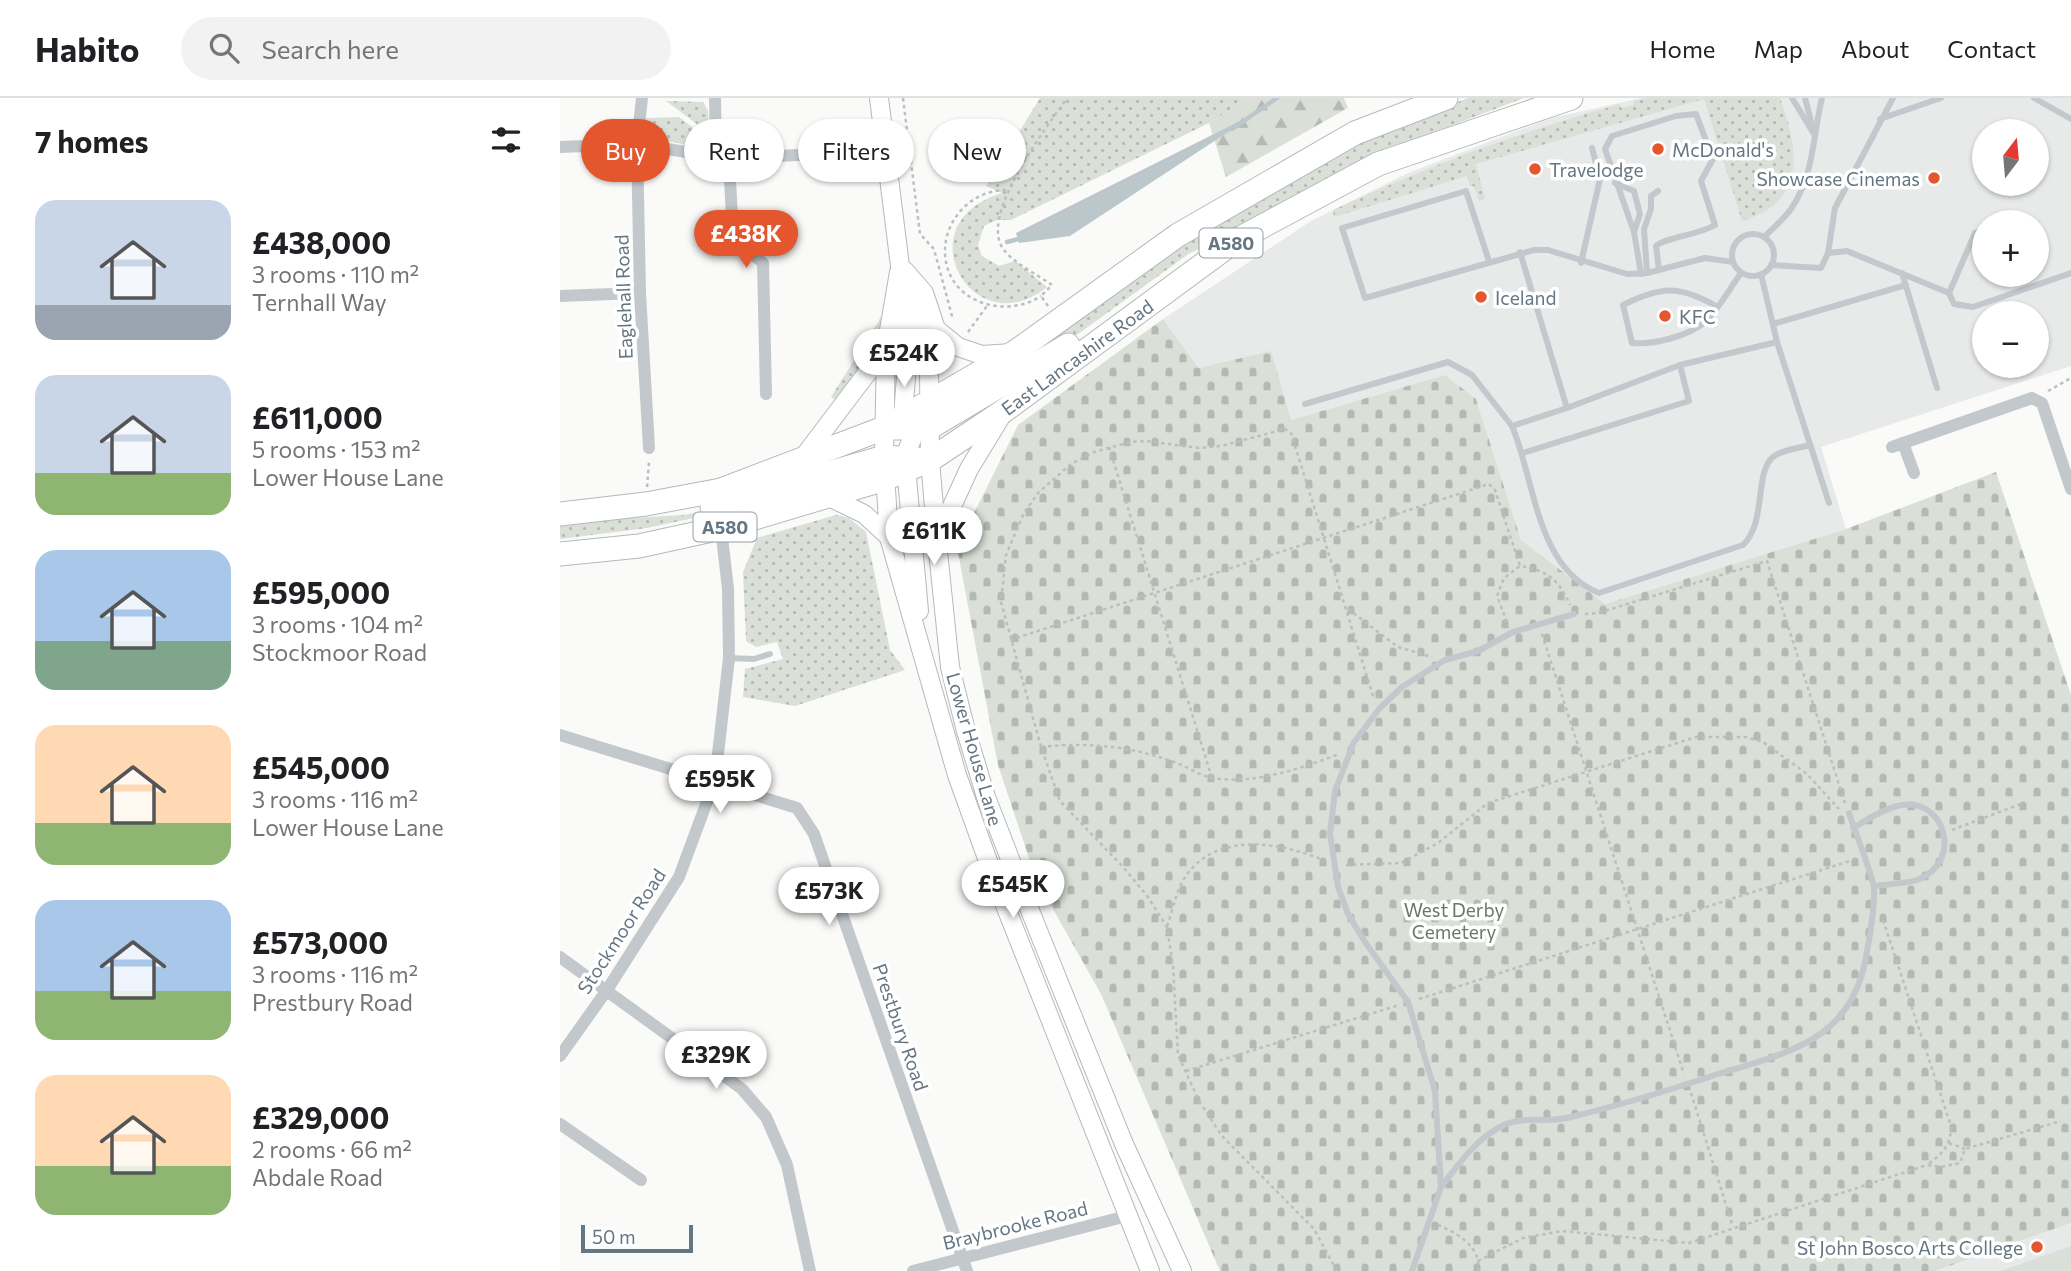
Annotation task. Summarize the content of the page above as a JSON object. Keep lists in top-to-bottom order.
{
  "streets": {
    "highway": ["A580", "East Lancashire Road"],
    "street": [
      "Eaglehall Road",
      "Lower House Lane",
      "Stockmoor Road",
      "Prestbury Road",
      "Braybrooke Road"
    ]
  },
  "crossings": [
    ["A580", "Lower House Lane"],
    ["A580", "Stockmoor Road"],
    ["East Lancashire Road", "Lower House Lane"],
    ["Lower House Lane", "Braybrooke Road"],
    ["Stockmoor Road", "Prestbury Road"],
    ["Prestbury Road", "Braybrooke Road"]
  ],
  "parks": ["West Derby Cemetery"],
  "places": [
    "McDonald's",
    "Travelodge",
    "Showcase Cinemas",
    "Iceland",
    "KFC",
    "St John Bosco Arts College"
  ],
  "scale_bar": "50 m",
  "north": "top",
  "page": {
    "header": "Habito",
    "search": "Search here",
    "nav": [
      "Home",
      "Map",
      "About",
      "Contact"
    ],
    "heading": "7 homes",
    "map_buttons": ["+", "−"],
    "chip": [
      "Buy",
      "Rent",
      "Filters",
      "New"
    ],
    "list": [
      {
        "name": "£438,000",
        "note": "3 rooms · 110 m² · Ternhall Way"
      },
      {
        "name": "£611,000",
        "note": "5 rooms · 153 m² · Lower House Lane"
      },
      {
        "name": "£595,000",
        "note": "3 rooms · 104 m² · Stockmoor Road"
      },
      {
        "name": "£545,000",
        "note": "3 rooms · 116 m² · Lower House Lane"
      },
      {
        "name": "£573,000",
        "note": "3 rooms · 116 m² · Prestbury Road"
      },
      {
        "name": "£329,000",
        "note": "2 rooms · 66 m² · Abdale Road"
      }
    ],
    "price": [
      "£438K",
      "£524K",
      "£611K",
      "£595K",
      "£545K",
      "£573K",
      "£329K"
    ],
    "scale": "50 m"
  }
}
